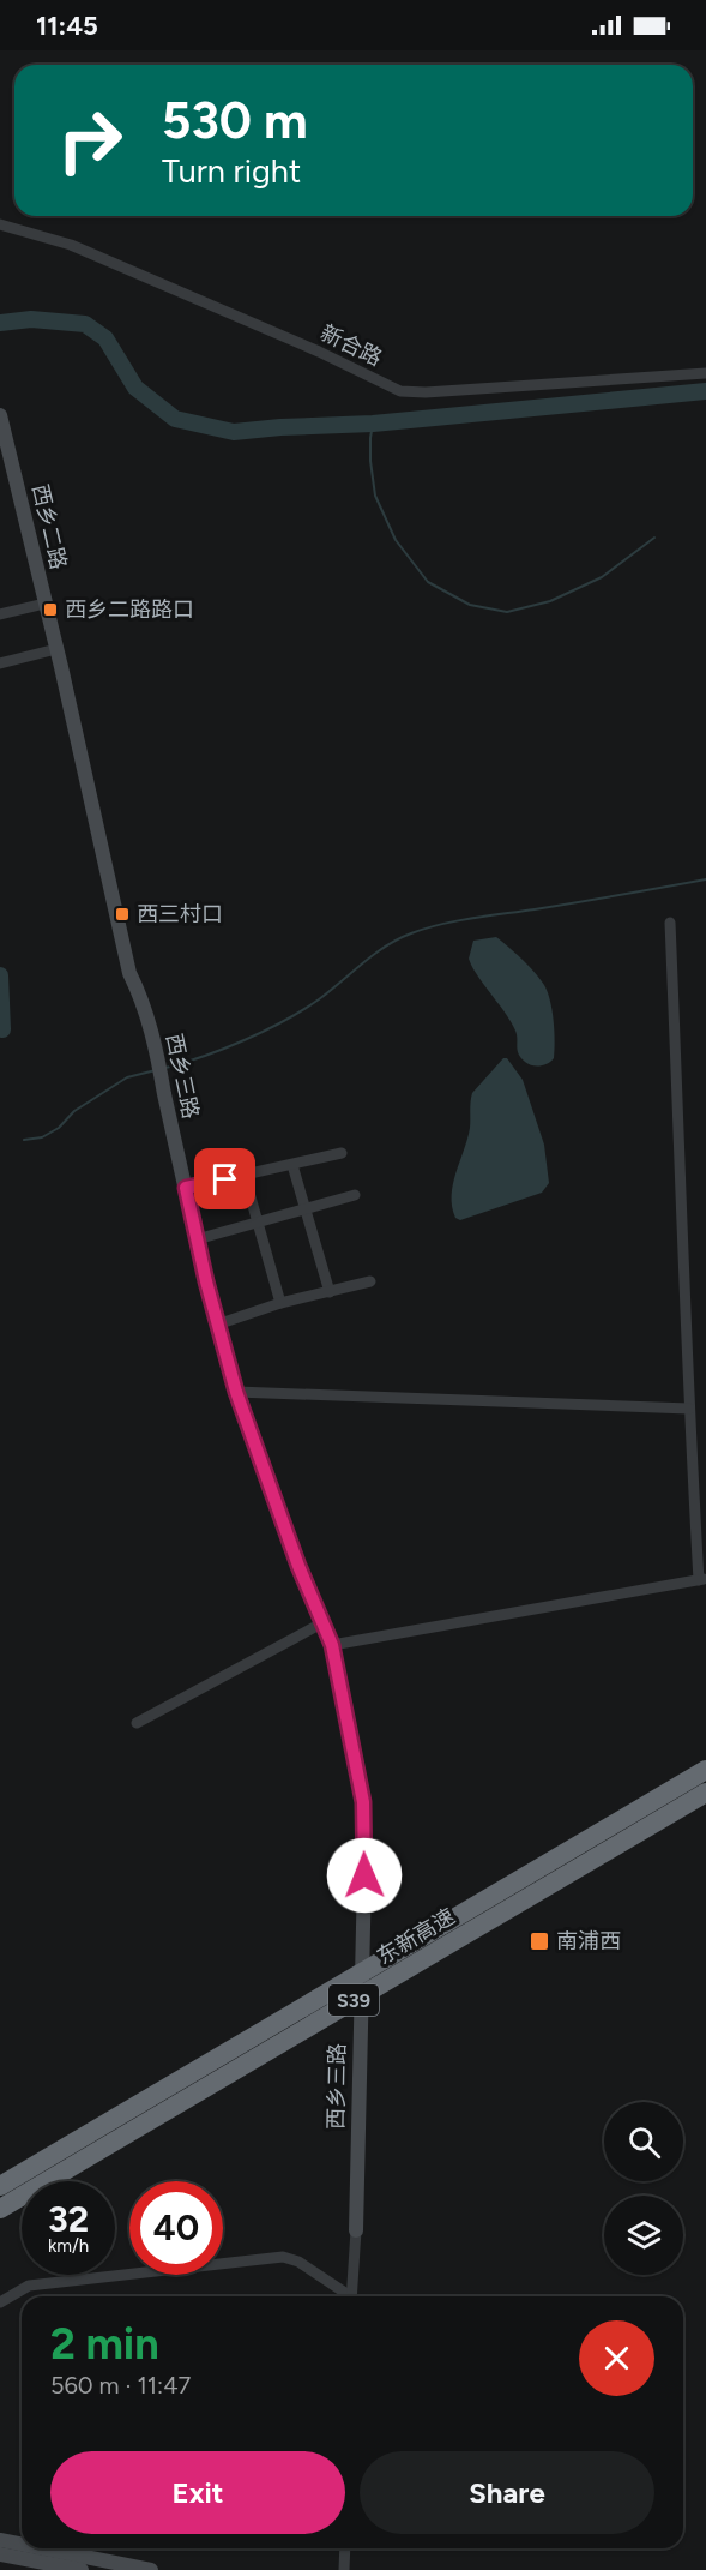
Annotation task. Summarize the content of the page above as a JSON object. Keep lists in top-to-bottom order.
{
  "streets": {
    "highway": ["东新高速", "S39"],
    "street": ["新合路", "西乡二路", "西乡三路"]
  },
  "crossings": [
    ["西乡二路", "西乡三路"]
  ],
  "places": {
    "transit": ["西乡二路路口", "西三村口", "南浦西"]
  },
  "page": {
    "status": "11:45",
    "turn": ["530 m", "Turn right"],
    "speed": "32 km/h",
    "limit": "40",
    "heading": ["2 min", "560 m · 11:47"],
    "buttons": ["Exit", "Share"]
  }
}
